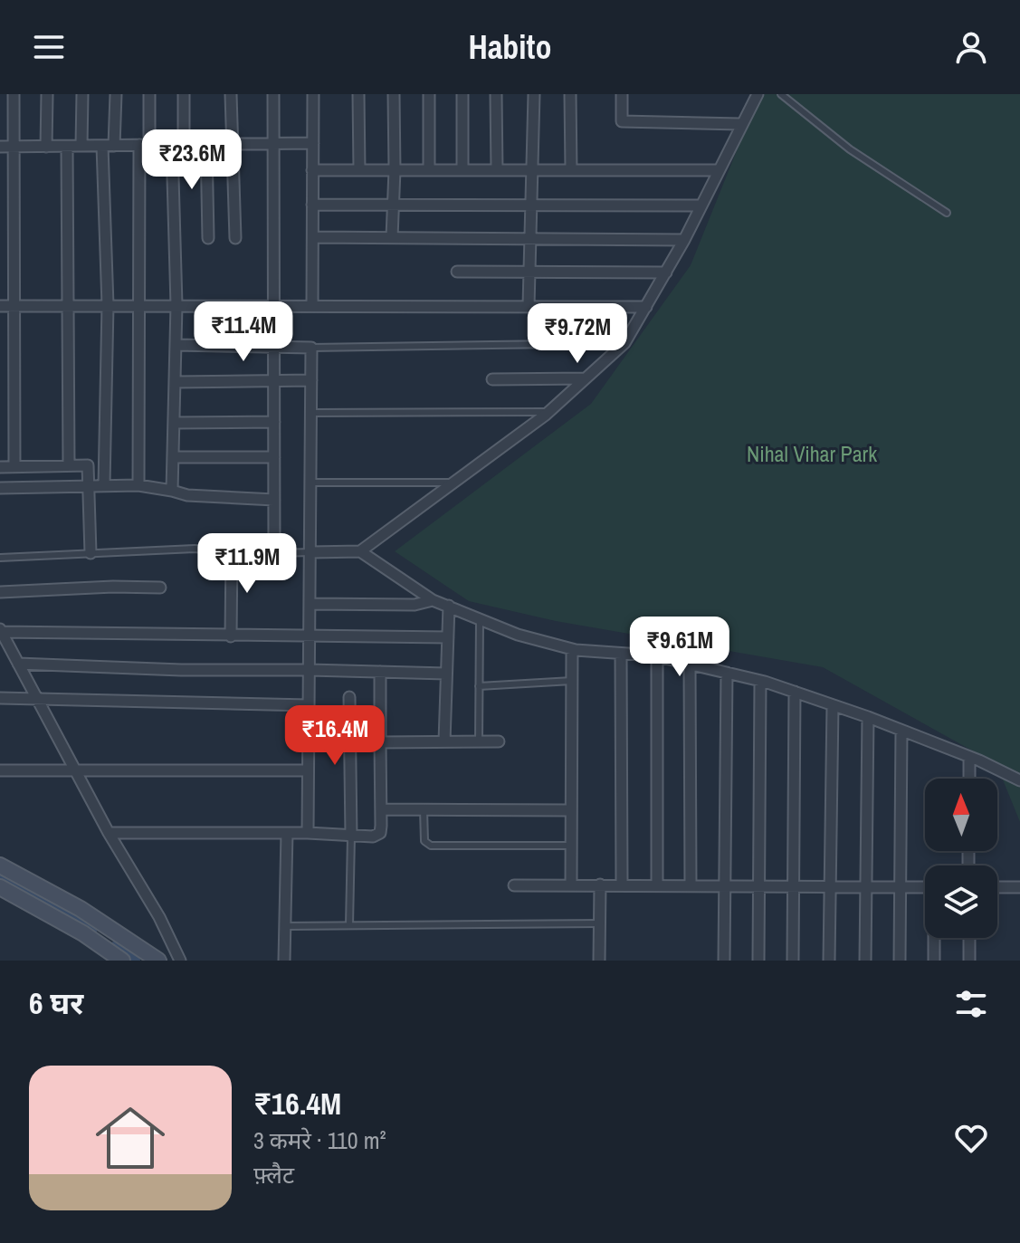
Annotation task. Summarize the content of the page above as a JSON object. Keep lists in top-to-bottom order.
{
  "parks": ["Nihal Vihar Park"],
  "north": "top",
  "page": {
    "header": "Habito",
    "price": [
      "₹23.6M",
      "₹11.4M",
      "₹9.72M",
      "₹11.9M",
      "₹9.61M",
      "₹16.4M"
    ],
    "heading": "6 घर",
    "list": [
      {
        "name": "₹16.4M",
        "note": "3 कमरे · 110 m² · फ़्लैट"
      }
    ]
  }
}
